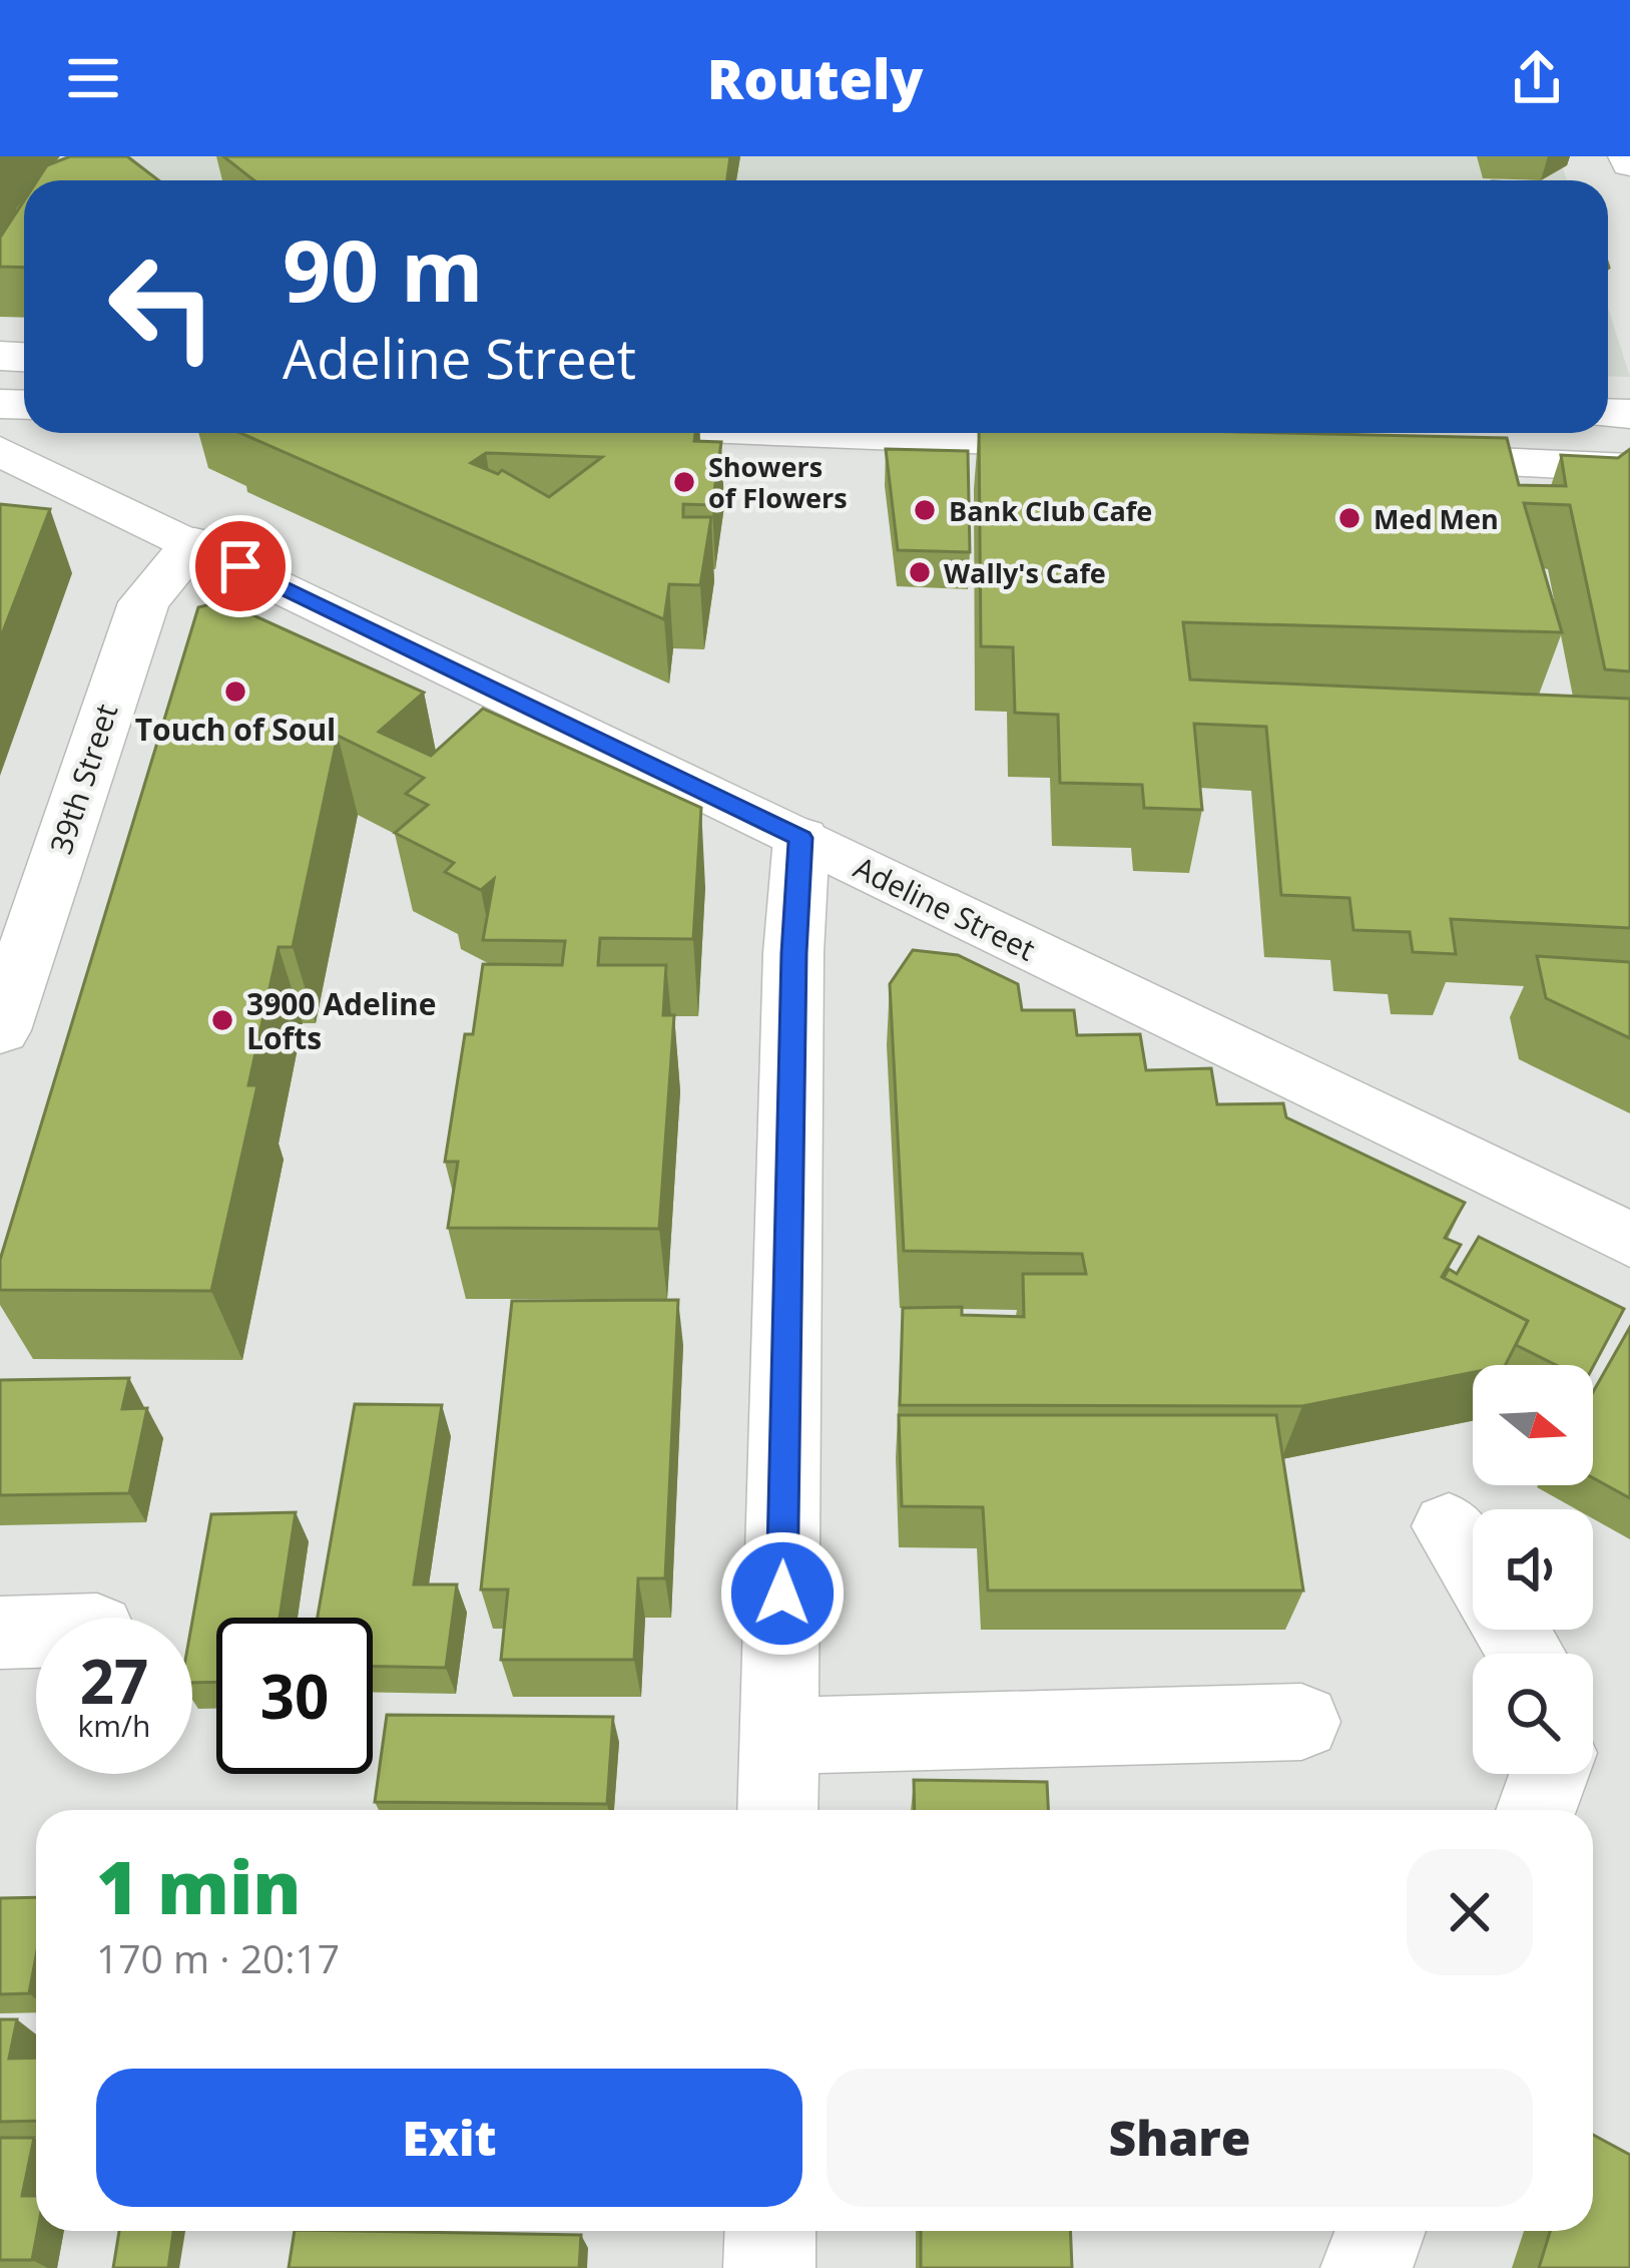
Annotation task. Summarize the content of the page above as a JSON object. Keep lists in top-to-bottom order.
{
  "streets": {
    "main road": ["39th Street", "Adeline Street"]
  },
  "crossings": [
    ["39th Street", "Adeline Street"]
  ],
  "places": [
    "Showers of Flowers",
    "Bank Club Cafe",
    "Med Men",
    "Wally's Cafe",
    "Touch of Soul",
    "3900 Adeline Lofts"
  ],
  "north": "right",
  "page": {
    "header": "Routely",
    "turn": ["90 m", "Adeline Street"],
    "speed": "27 km/h",
    "limit": "30",
    "heading": ["1 min", "170 m · 20:17"],
    "buttons": ["Exit", "Share"]
  }
}
